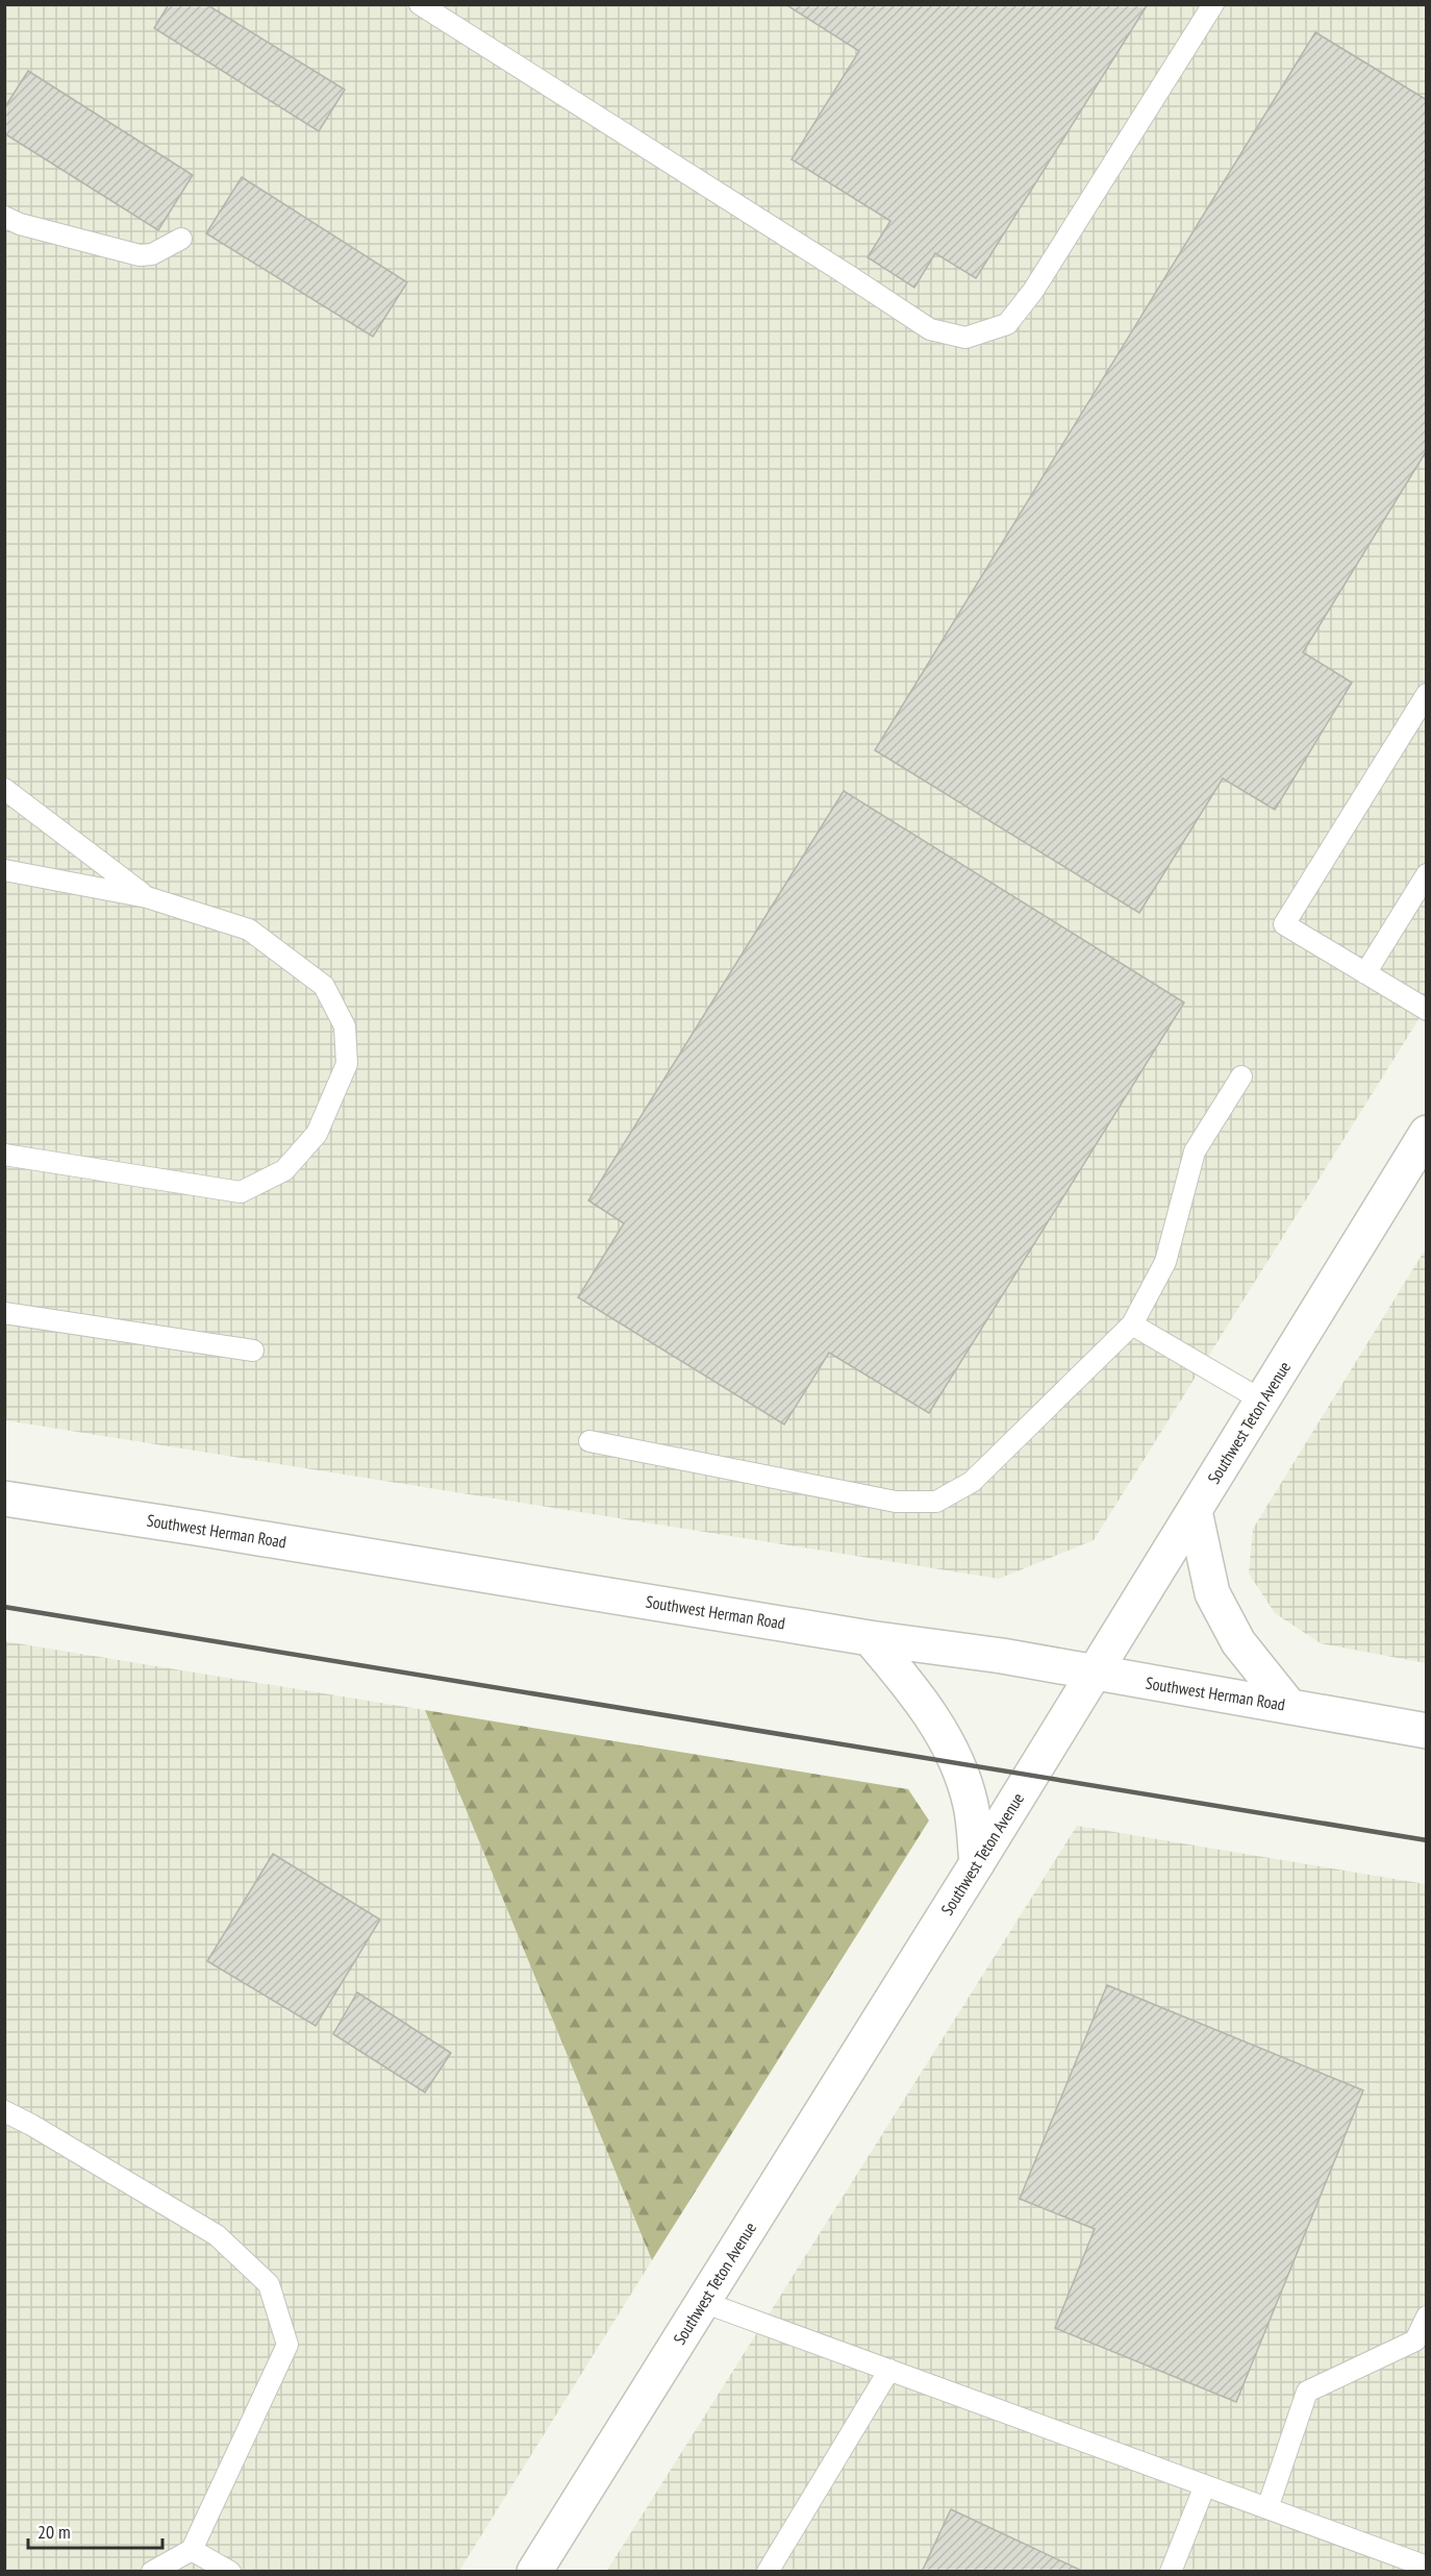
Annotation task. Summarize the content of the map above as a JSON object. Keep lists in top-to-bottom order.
{
  "streets": {
    "main road": ["Southwest Teton Avenue", "Southwest Herman Road"]
  },
  "crossings": [
    ["Southwest Teton Avenue", "Southwest Herman Road"]
  ],
  "scale_bar": "20 m"
}
